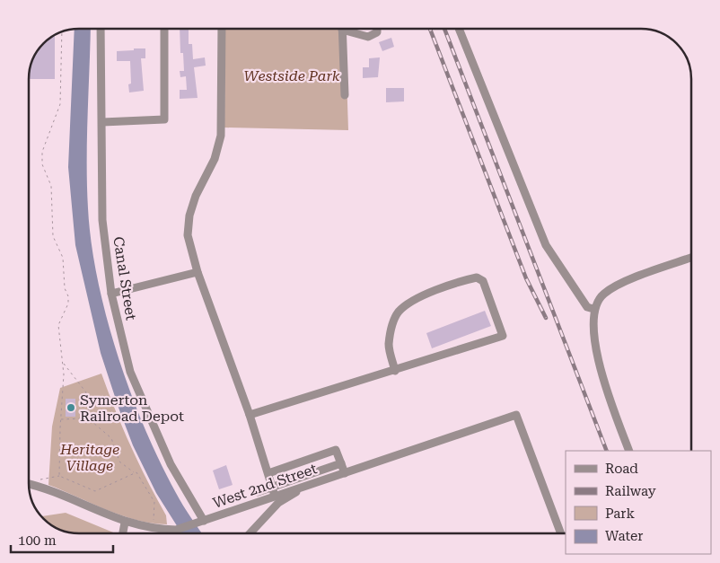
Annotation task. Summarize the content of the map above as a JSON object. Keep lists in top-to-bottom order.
{
  "streets": {
    "street": ["Canal Street", "West 2nd Street"]
  },
  "crossings": [
    ["Canal Street", "West 2nd Street"]
  ],
  "parks": ["Westside Park", "Heritage Village"],
  "places": ["Symerton Railroad Depot"],
  "legend": [
    "Road",
    "Railway",
    "Park",
    "Water"
  ],
  "scale_bar": "100 m"
}
